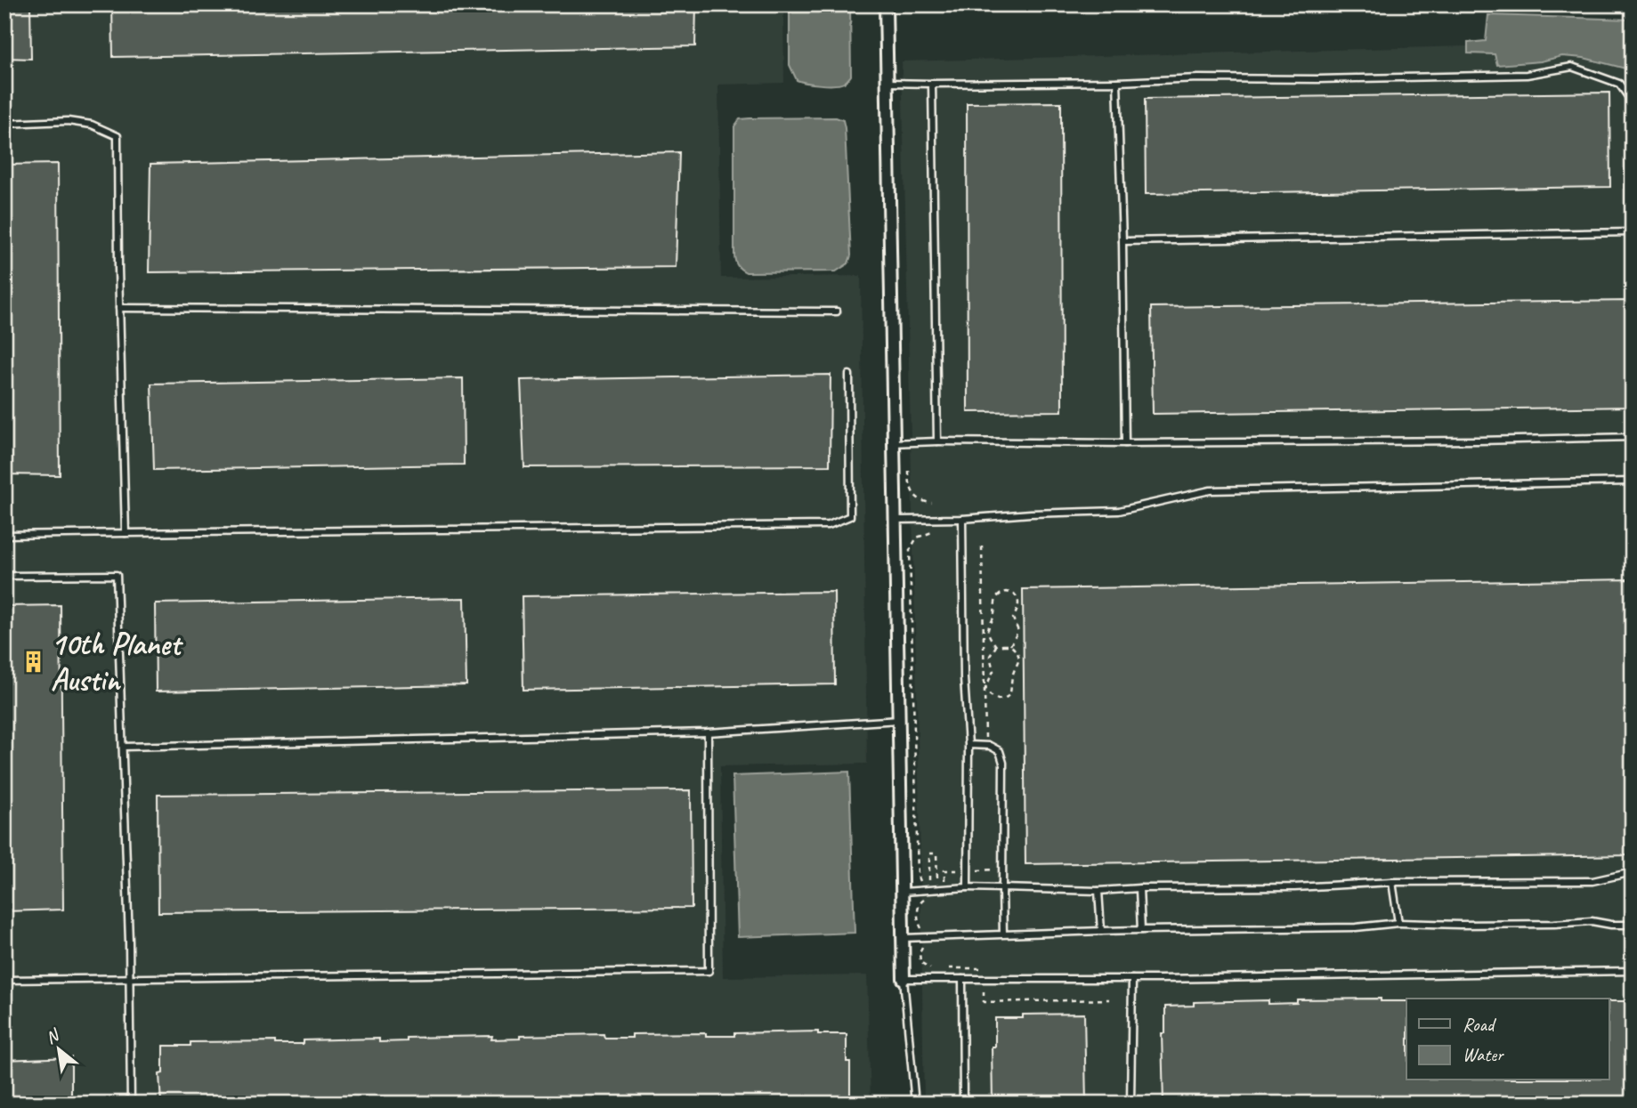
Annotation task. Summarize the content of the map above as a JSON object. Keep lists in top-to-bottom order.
{
  "places": {
    "building": ["10th Planet Austin"]
  },
  "legend": ["Road", "Water"],
  "north": "top left"
}
